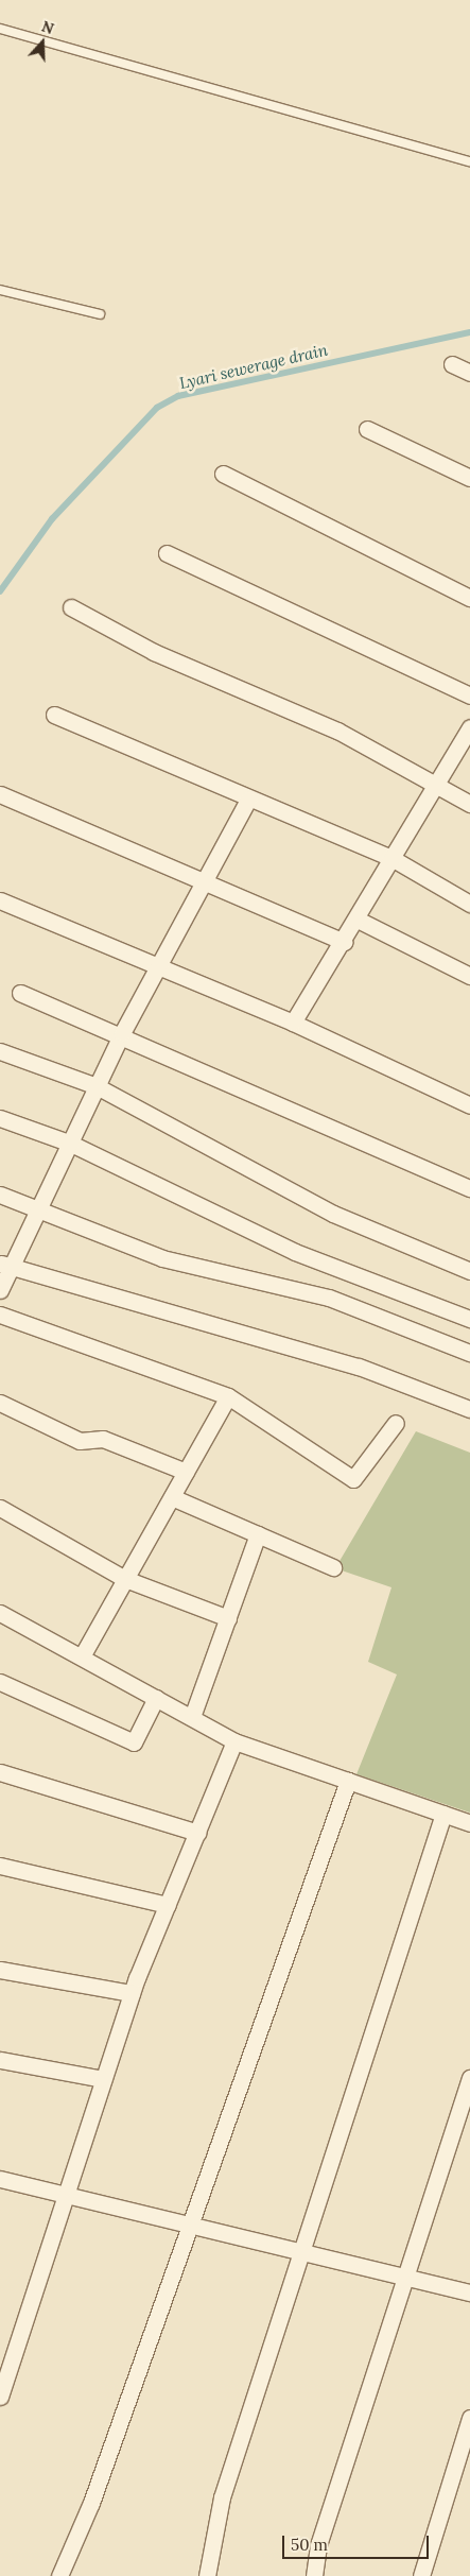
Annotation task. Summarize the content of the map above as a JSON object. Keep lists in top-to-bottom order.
{
  "water": ["Lyari sewerage drain"],
  "scale_bar": "50 m",
  "north": "top"
}
